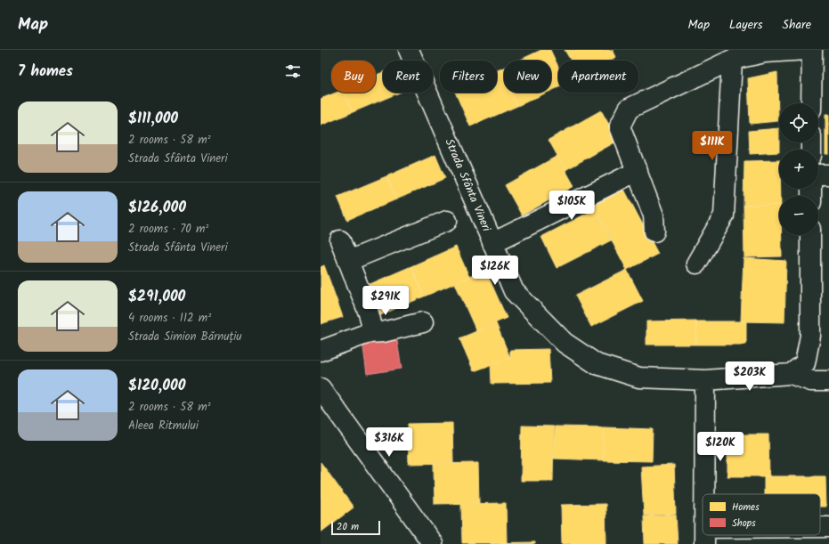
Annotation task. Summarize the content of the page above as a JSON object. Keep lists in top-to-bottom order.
{
  "streets": {
    "street": ["Strada Sfânta Vineri"]
  },
  "legend": ["Homes", "Shops"],
  "scale_bar": "20 m",
  "page": {
    "header": "Map",
    "nav": ["Map", "Layers", "Share"],
    "heading": "7 homes",
    "chip": [
      "Buy",
      "Rent",
      "Filters",
      "New",
      "Apartment"
    ],
    "list": [
      {
        "name": "$111,000",
        "note": "2 rooms · 58 m² · Strada Sfânta Vineri"
      },
      {
        "name": "$126,000",
        "note": "2 rooms · 70 m² · Strada Sfânta Vineri"
      },
      {
        "name": "$291,000",
        "note": "4 rooms · 112 m² · Strada Simion Bărnuțiu"
      },
      {
        "name": "$120,000",
        "note": "2 rooms · 58 m² · Aleea Ritmului"
      }
    ],
    "map_buttons": ["+", "−"],
    "price": [
      "$111K",
      "$105K",
      "$126K",
      "$291K",
      "$203K",
      "$316K",
      "$120K"
    ],
    "scale": "20 m"
  }
}
